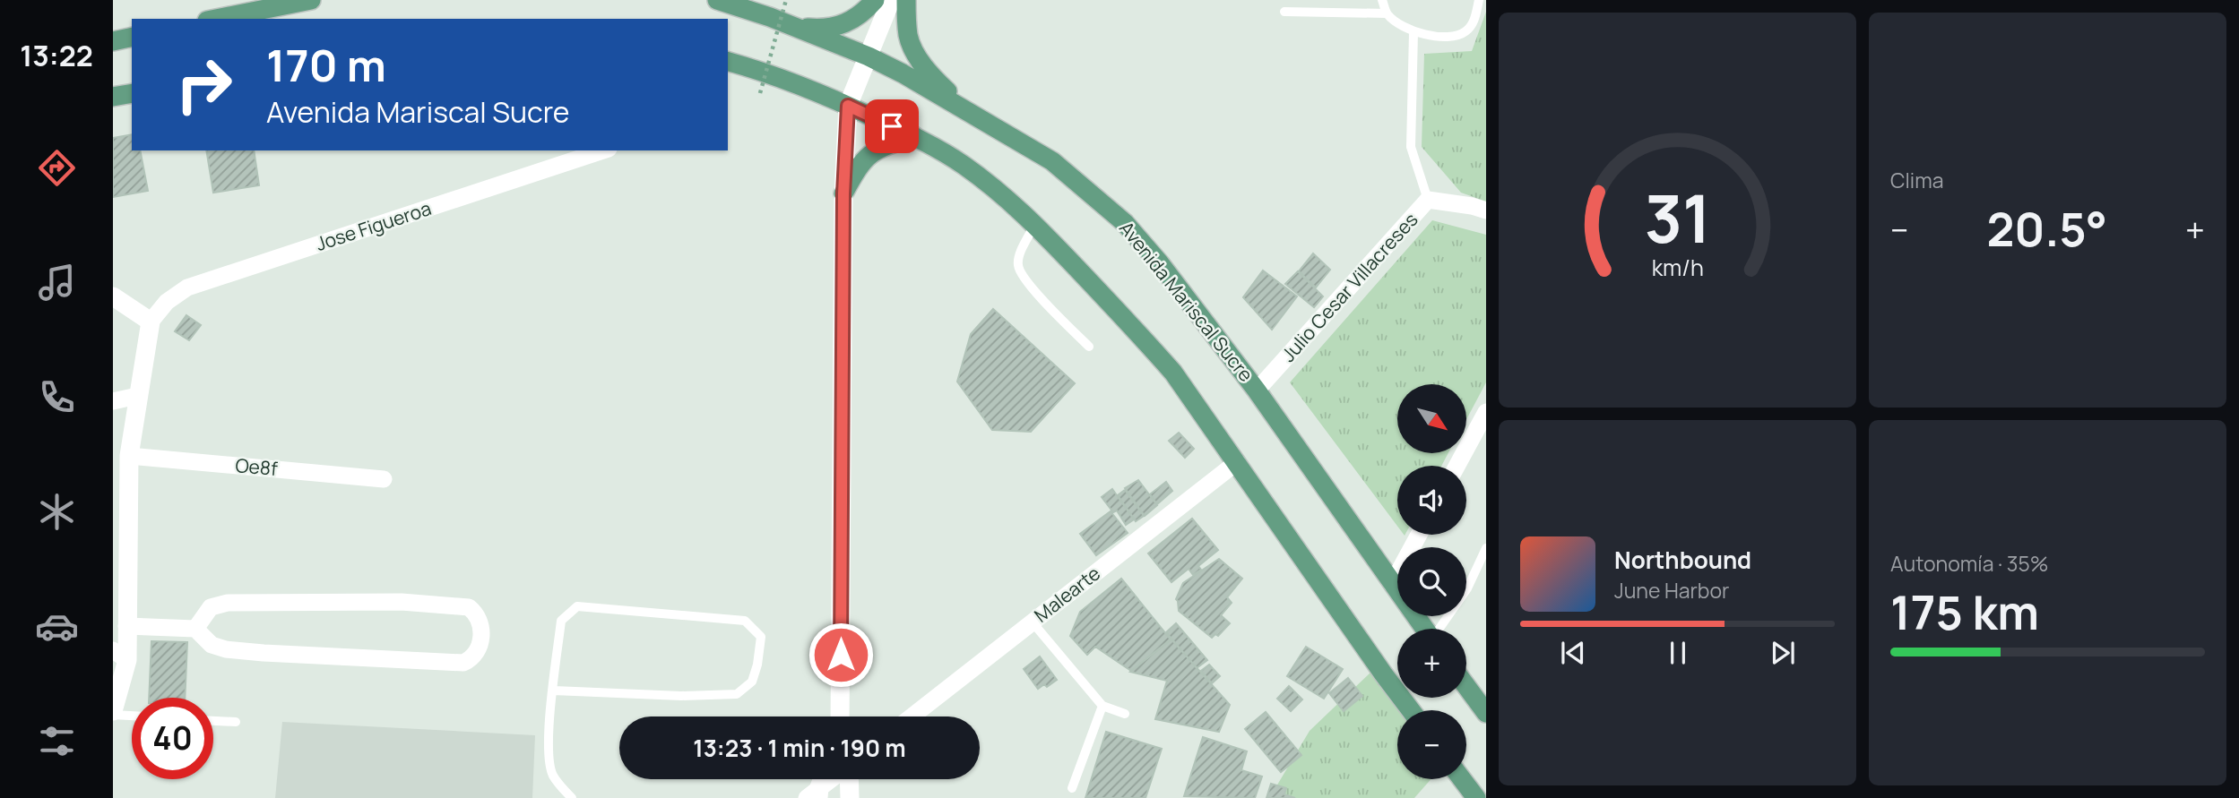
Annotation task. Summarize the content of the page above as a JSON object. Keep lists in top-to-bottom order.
{
  "streets": {
    "main road": ["Avenida Mariscal Sucre"],
    "street": [
      "Jose Figueroa",
      "Julio Cesar Villacreses",
      "Oe8f",
      "Malearte"
    ]
  },
  "crossings": [
    ["Julio Cesar Villacreses", "Avenida Mariscal Sucre"]
  ],
  "north": "bottom right",
  "page": {
    "tabs": "13:22",
    "tile": [
      "Clima",
      ["Autonomía · 35%", "175 km"]
    ],
    "turn": ["170 m", "Avenida Mariscal Sucre"],
    "heat": ["−", "20.5°", "+"],
    "map_buttons": ["+", "−"],
    "song": ["Northbound", "June Harbor"],
    "limit": "40",
    "trip": "13:23 · 1 min · 190 m",
    "gauge": ["31", "km/h"]
  }
}
